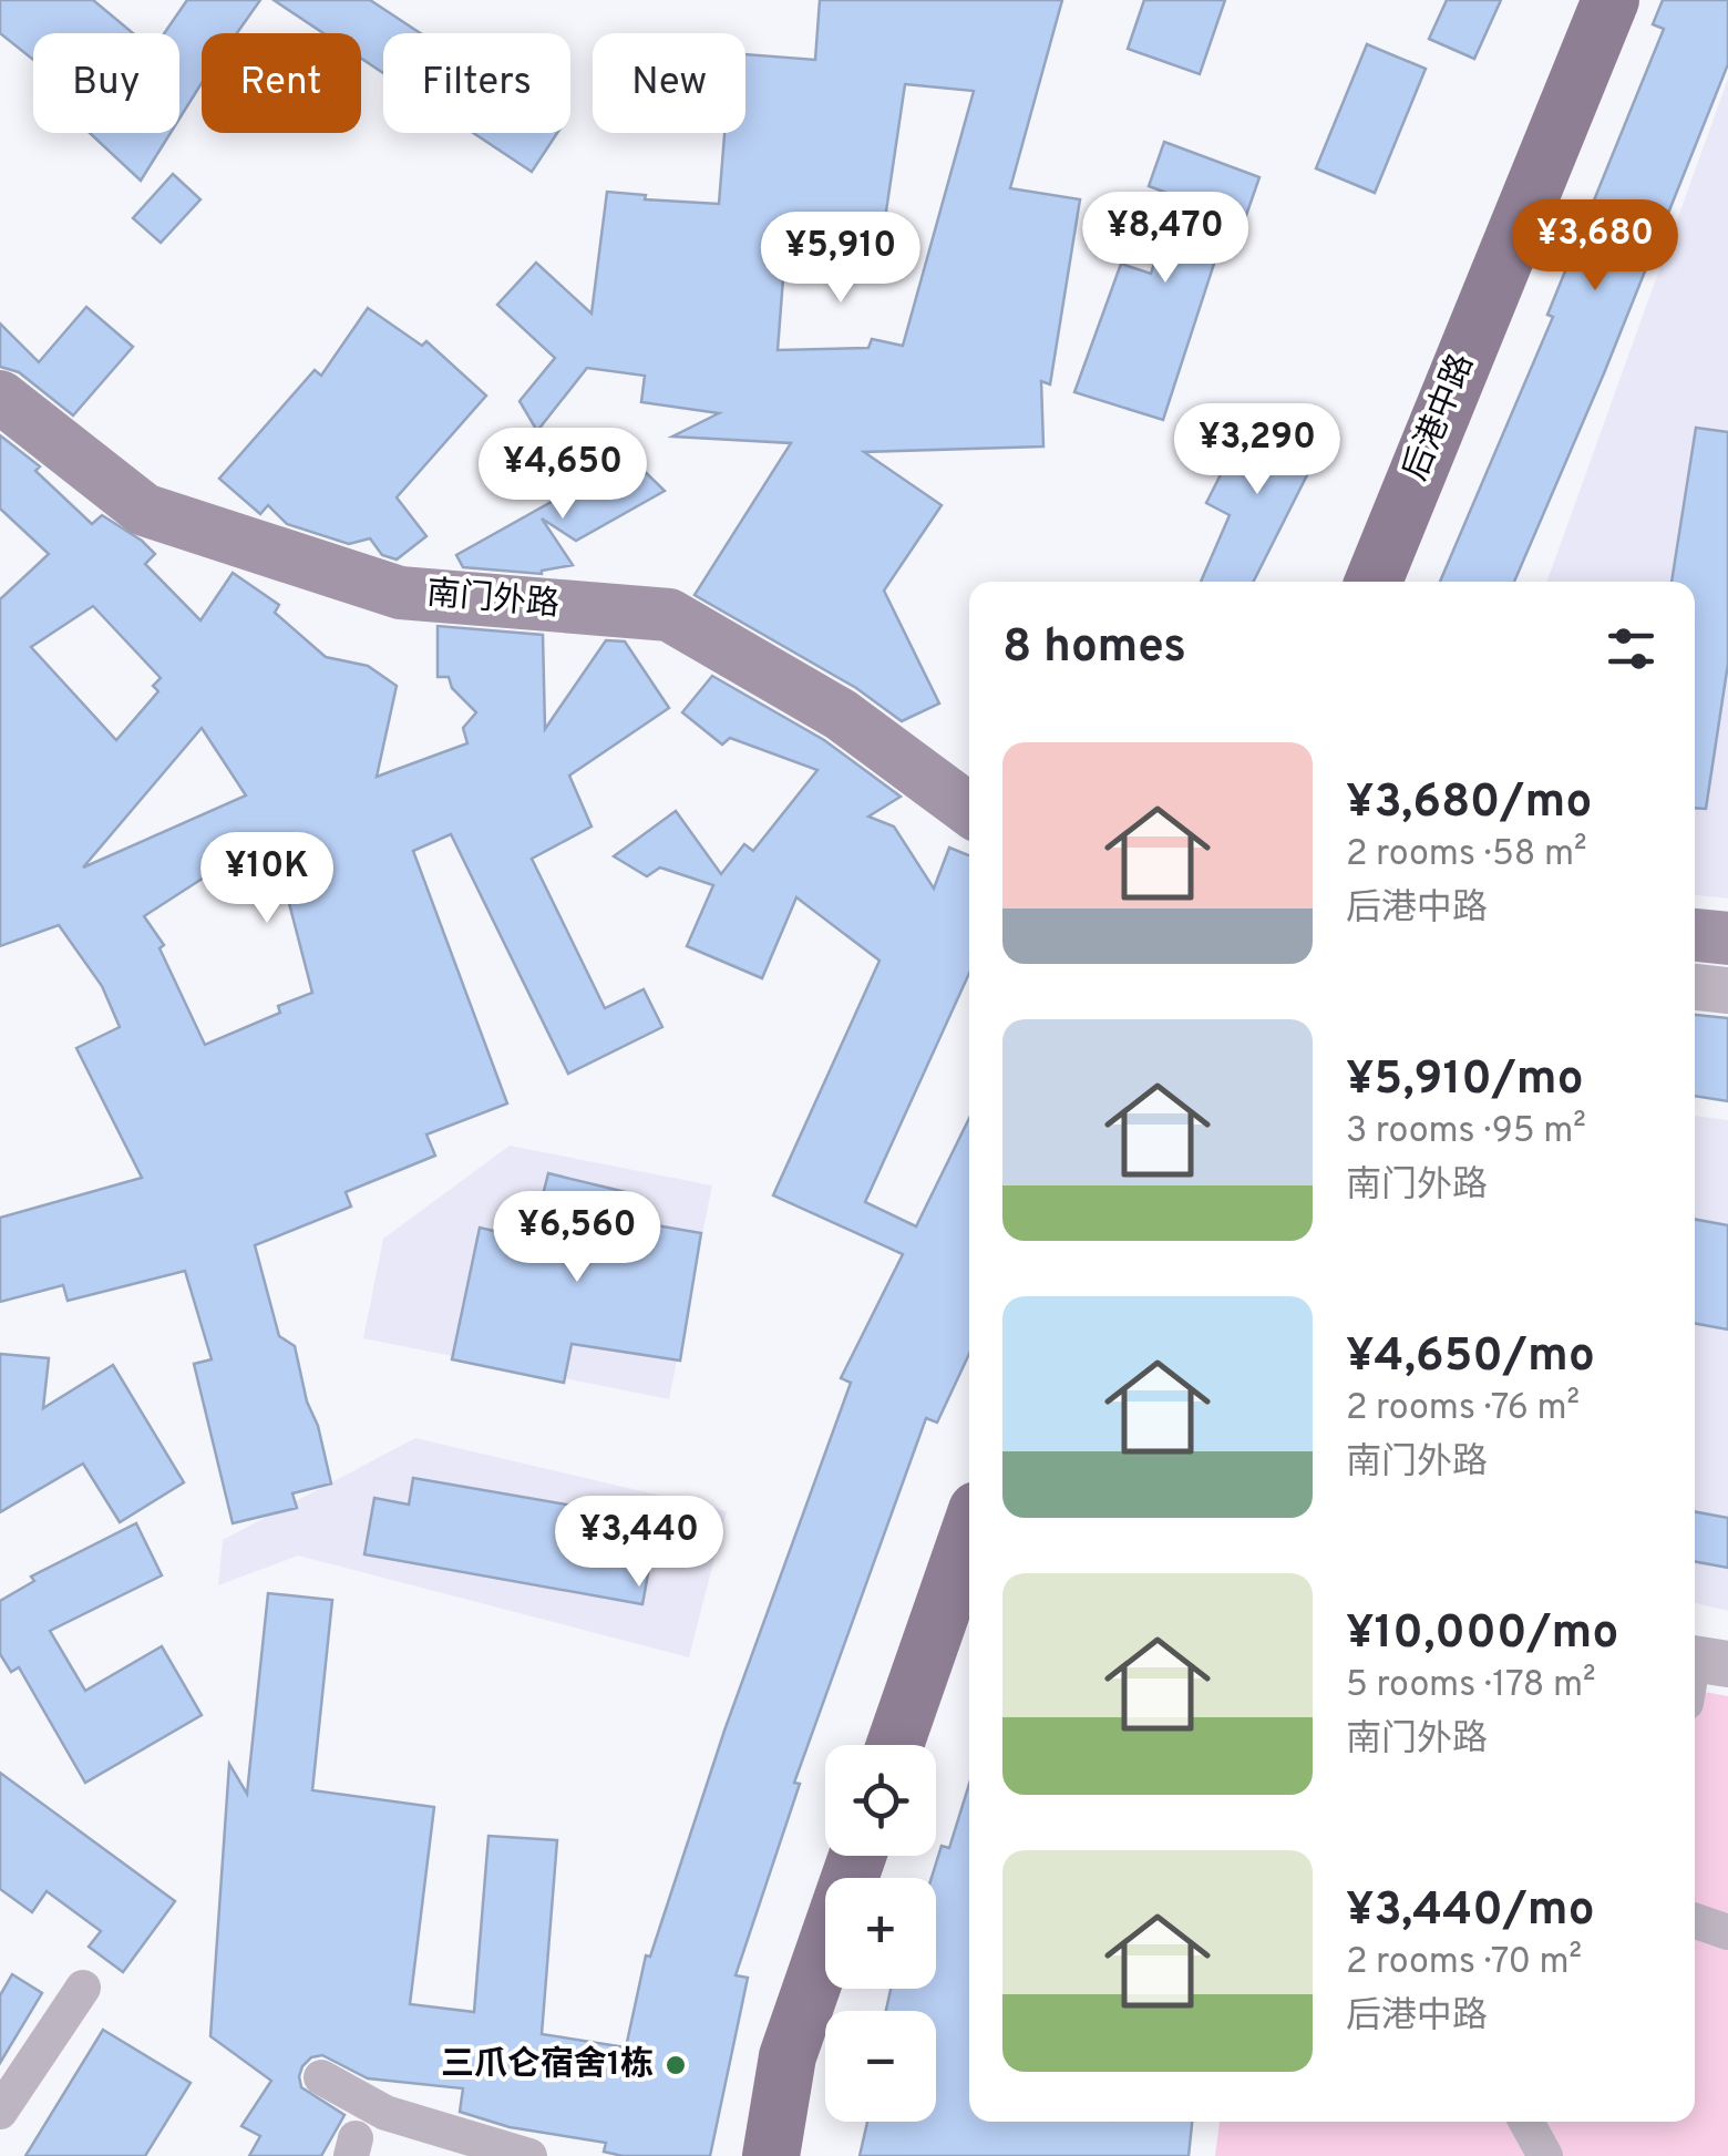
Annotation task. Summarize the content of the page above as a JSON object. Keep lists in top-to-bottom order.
{
  "streets": {
    "main road": ["后港中路", "南门外路"]
  },
  "places": ["三爪仑宿舍1栋"],
  "page": {
    "chip": [
      "Buy",
      "Rent",
      "Filters",
      "New"
    ],
    "price": [
      "¥8,470",
      "¥3,680",
      "¥5,910",
      "¥3,290",
      "¥4,650",
      "¥10K",
      "¥6,560",
      "¥3,440"
    ],
    "heading": "8 homes",
    "list": [
      {
        "name": "¥3,680/mo",
        "note": "2 rooms · 58 m² · 后港中路"
      },
      {
        "name": "¥5,910/mo",
        "note": "3 rooms · 95 m² · 南门外路"
      },
      {
        "name": "¥4,650/mo",
        "note": "2 rooms · 76 m² · 南门外路"
      },
      {
        "name": "¥10,000/mo",
        "note": "5 rooms · 178 m² · 南门外路"
      },
      {
        "name": "¥3,440/mo",
        "note": "2 rooms · 70 m² · 后港中路"
      }
    ],
    "map_buttons": ["+", "−"]
  }
}
